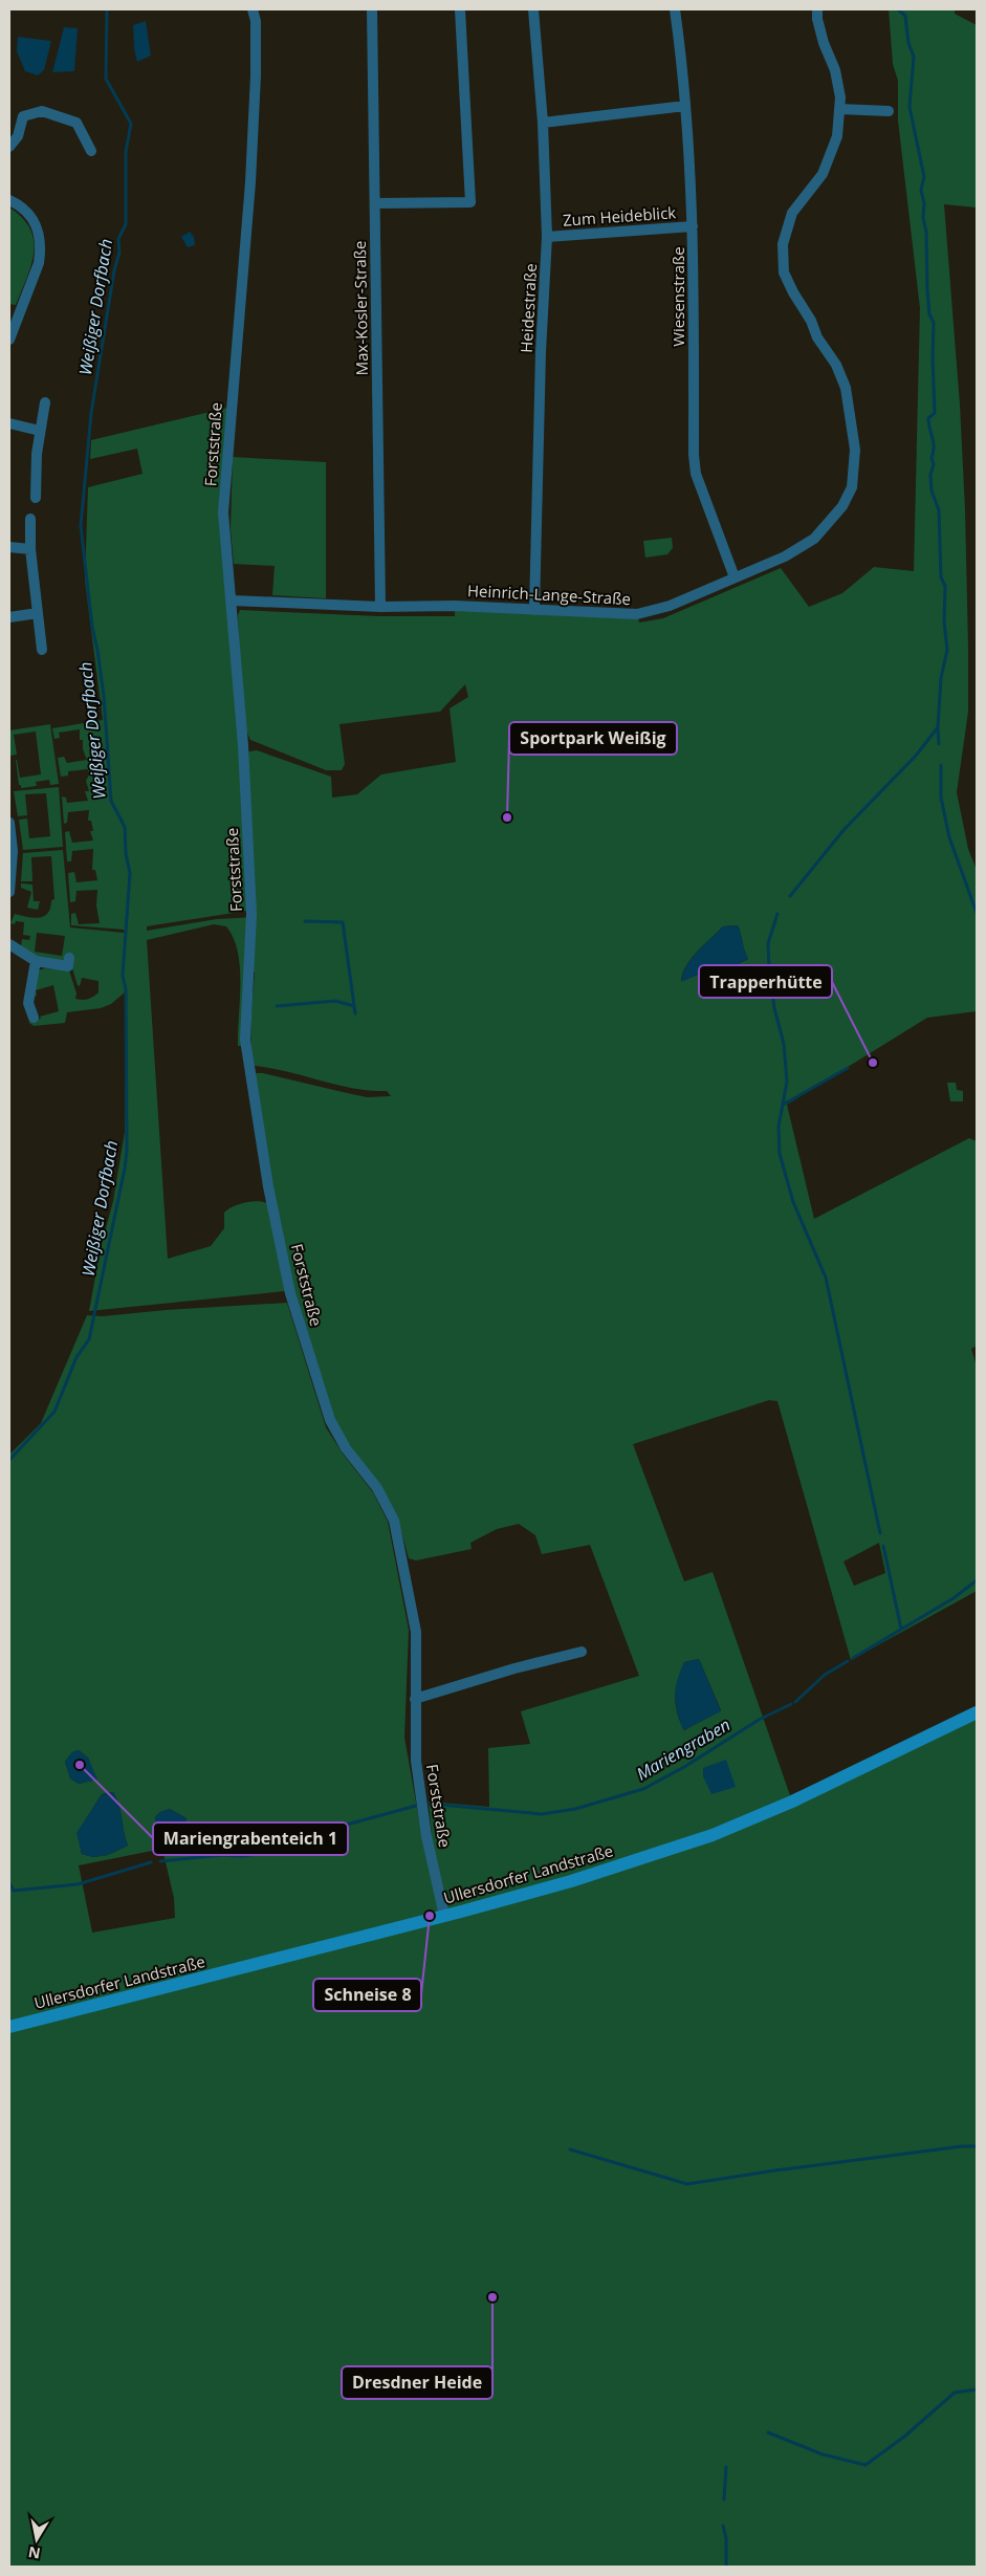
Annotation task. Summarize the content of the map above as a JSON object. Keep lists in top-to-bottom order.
{
  "streets": {
    "main road": ["Ullersdorfer Landstraße"],
    "street": [
      "Zum Heideblick",
      "Wiesenstraße",
      "Max-Kosler-Straße",
      "Heidestraße",
      "Forststraße",
      "Heinrich-Lange-Straße"
    ]
  },
  "crossings": [
    ["Zum Heideblick", "Wiesenstraße"],
    ["Zum Heideblick", "Heidestraße"],
    ["Wiesenstraße", "Heinrich-Lange-Straße"],
    ["Max-Kosler-Straße", "Heinrich-Lange-Straße"],
    ["Heidestraße", "Heinrich-Lange-Straße"],
    ["Forststraße", "Heinrich-Lange-Straße"],
    ["Forststraße", "Ullersdorfer Landstraße"]
  ],
  "water": ["Weißiger Dorfbach", "Mariengraben"],
  "places": [
    "Sportpark Weißig",
    "Trapperhütte",
    "Mariengrabenteich 1",
    "Schneise 8",
    "Dresdner Heide"
  ],
  "north": "bottom"
}
